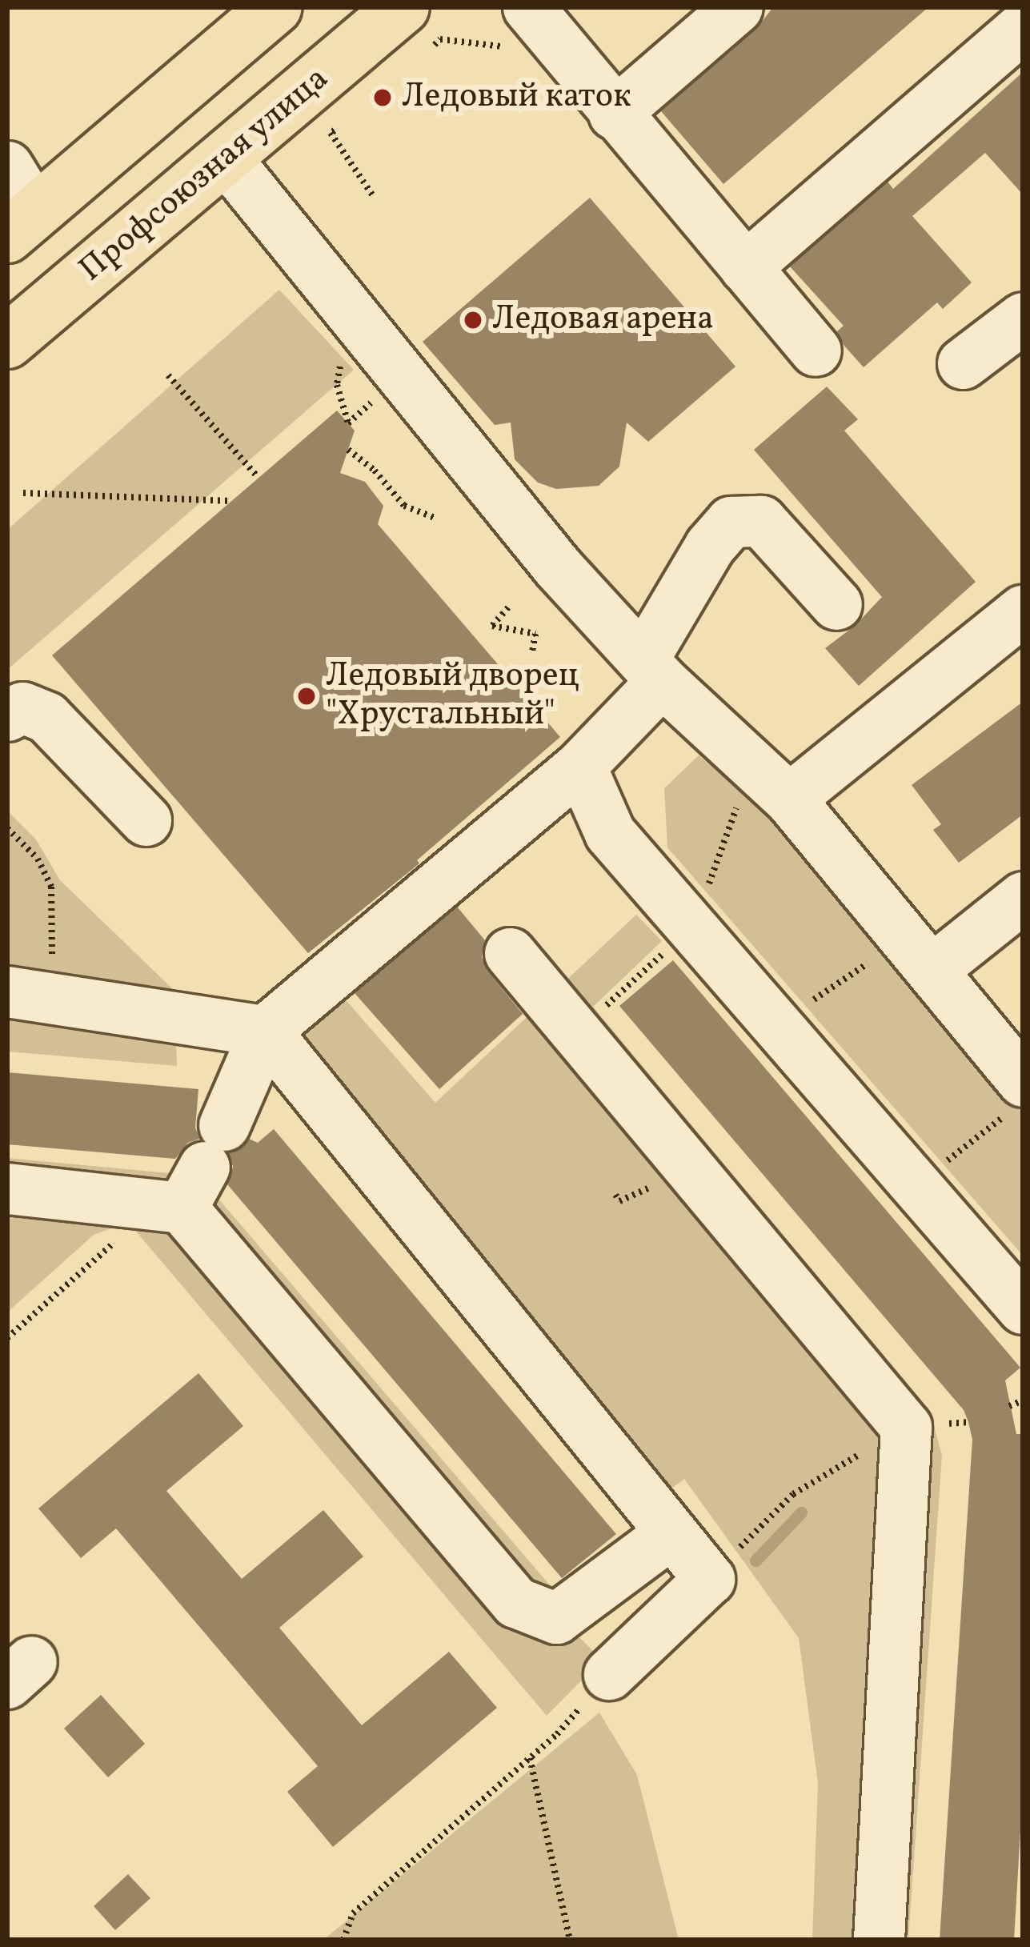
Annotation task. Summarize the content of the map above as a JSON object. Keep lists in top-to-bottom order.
{
  "streets": {
    "main road": ["Профсоюзная улица"]
  },
  "places": ["Ледовый каток", "Ледовая арена", "Ледовый дворец \"Хрустальный\""]
}
